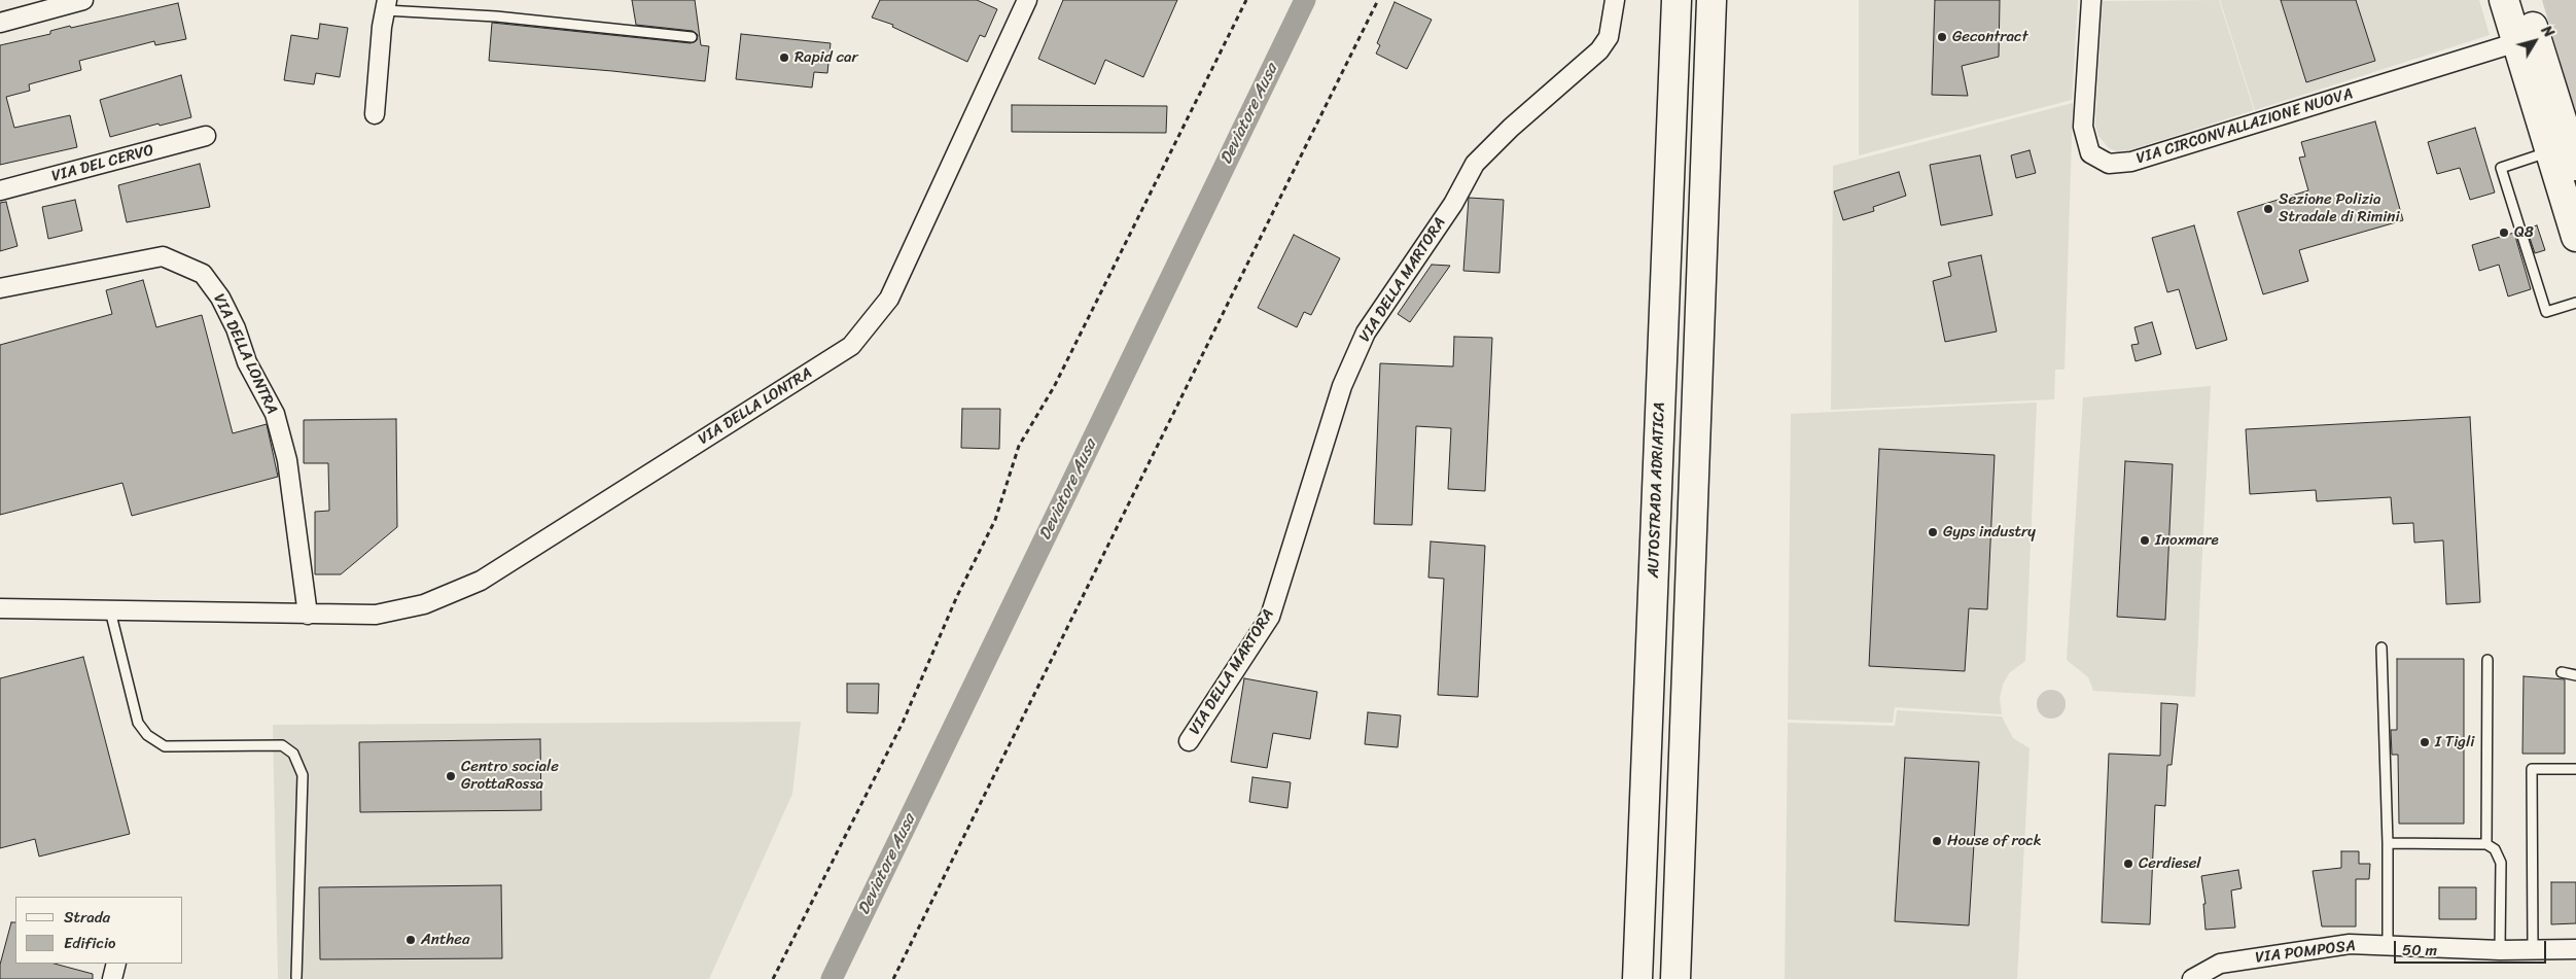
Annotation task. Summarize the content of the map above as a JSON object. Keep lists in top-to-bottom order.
{
  "streets": {
    "main road": ["AUTOSTRADA ADRIATICA"],
    "street": [
      "VIA CIRCONVALLAZIONE NUOVA",
      "VIA DEL CERVO",
      "VIA DELLA MARTORA",
      "VIA DELLA LONTRA",
      "VIA POMPOSA"
    ]
  },
  "water": ["Deviatore Ausa"],
  "places": [
    "Gecontract",
    "Rapid car",
    "Sezione Polizia Stradale di Rimini",
    "Q8",
    "Gyps industry",
    "Inoxmare",
    "I Tigli",
    "Centro sociale GrottaRossa",
    "House of rock",
    "Cerdiesel",
    "Anthea"
  ],
  "legend": ["Strada", "Edificio"],
  "scale_bar": "50 m",
  "north": "top right"
}
